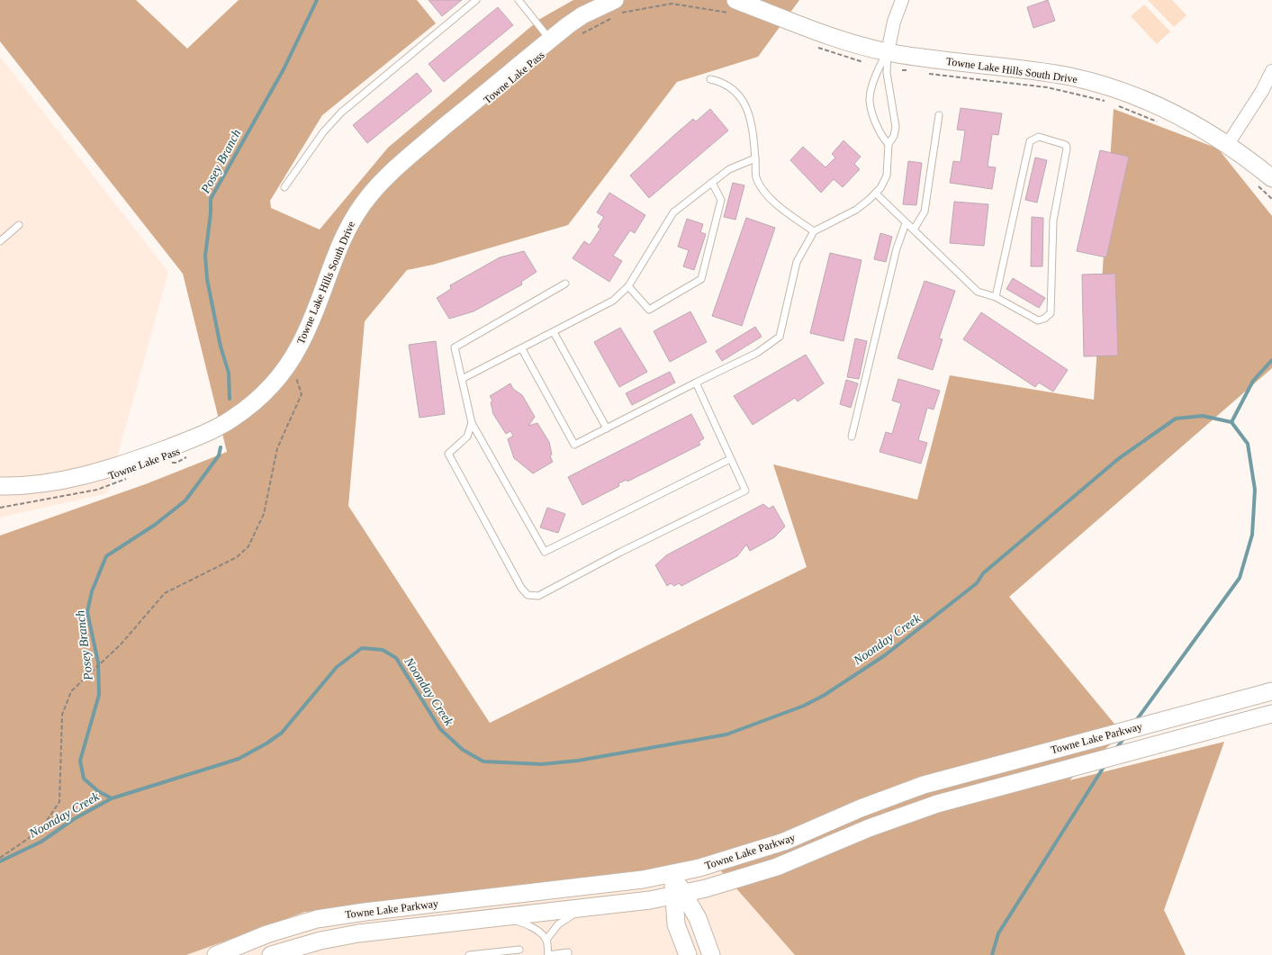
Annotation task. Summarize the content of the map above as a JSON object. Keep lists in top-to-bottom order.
{
  "streets": {
    "main road": ["Towne Lake Hills South Drive", "Towne Lake Parkway"],
    "path": ["Towne Lake Pass"]
  },
  "water": ["Posey Branch", "Noonday Creek"]
}
